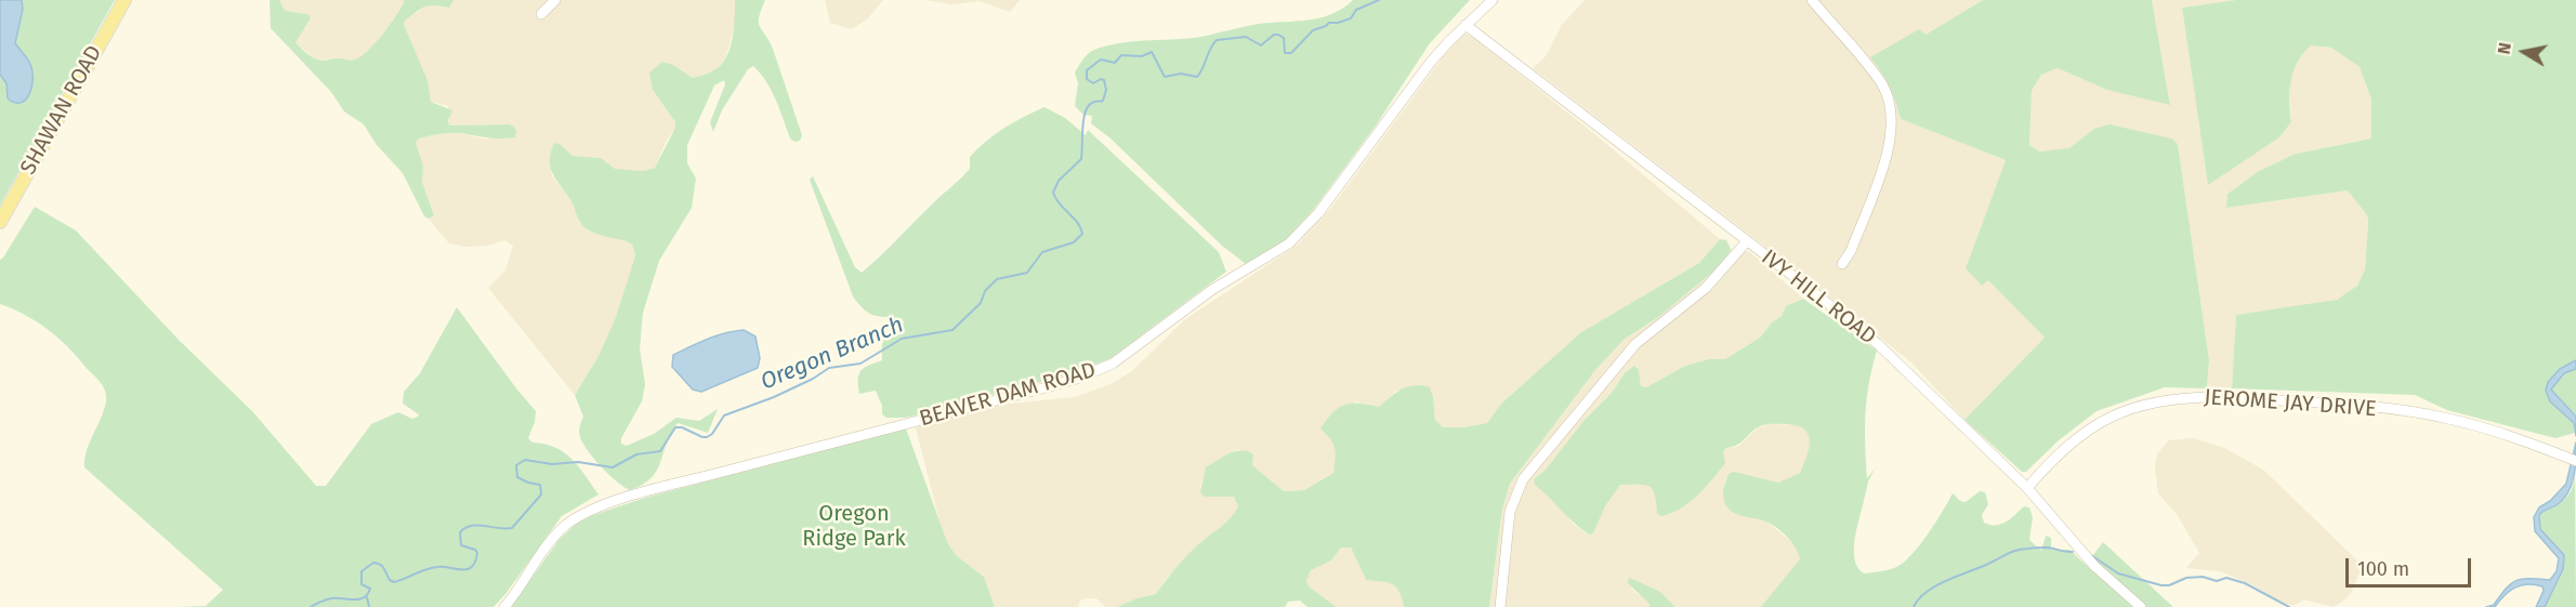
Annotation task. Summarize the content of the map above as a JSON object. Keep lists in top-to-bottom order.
{
  "streets": {
    "main road": ["SHAWAN ROAD"],
    "street": ["IVY HILL ROAD", "BEAVER DAM ROAD", "JEROME JAY DRIVE"]
  },
  "crossings": [
    ["IVY HILL ROAD", "BEAVER DAM ROAD"],
    ["IVY HILL ROAD", "JEROME JAY DRIVE"]
  ],
  "water": ["Oregon Branch"],
  "parks": ["Oregon Ridge Park"],
  "scale_bar": "100 m",
  "north": "left"
}
